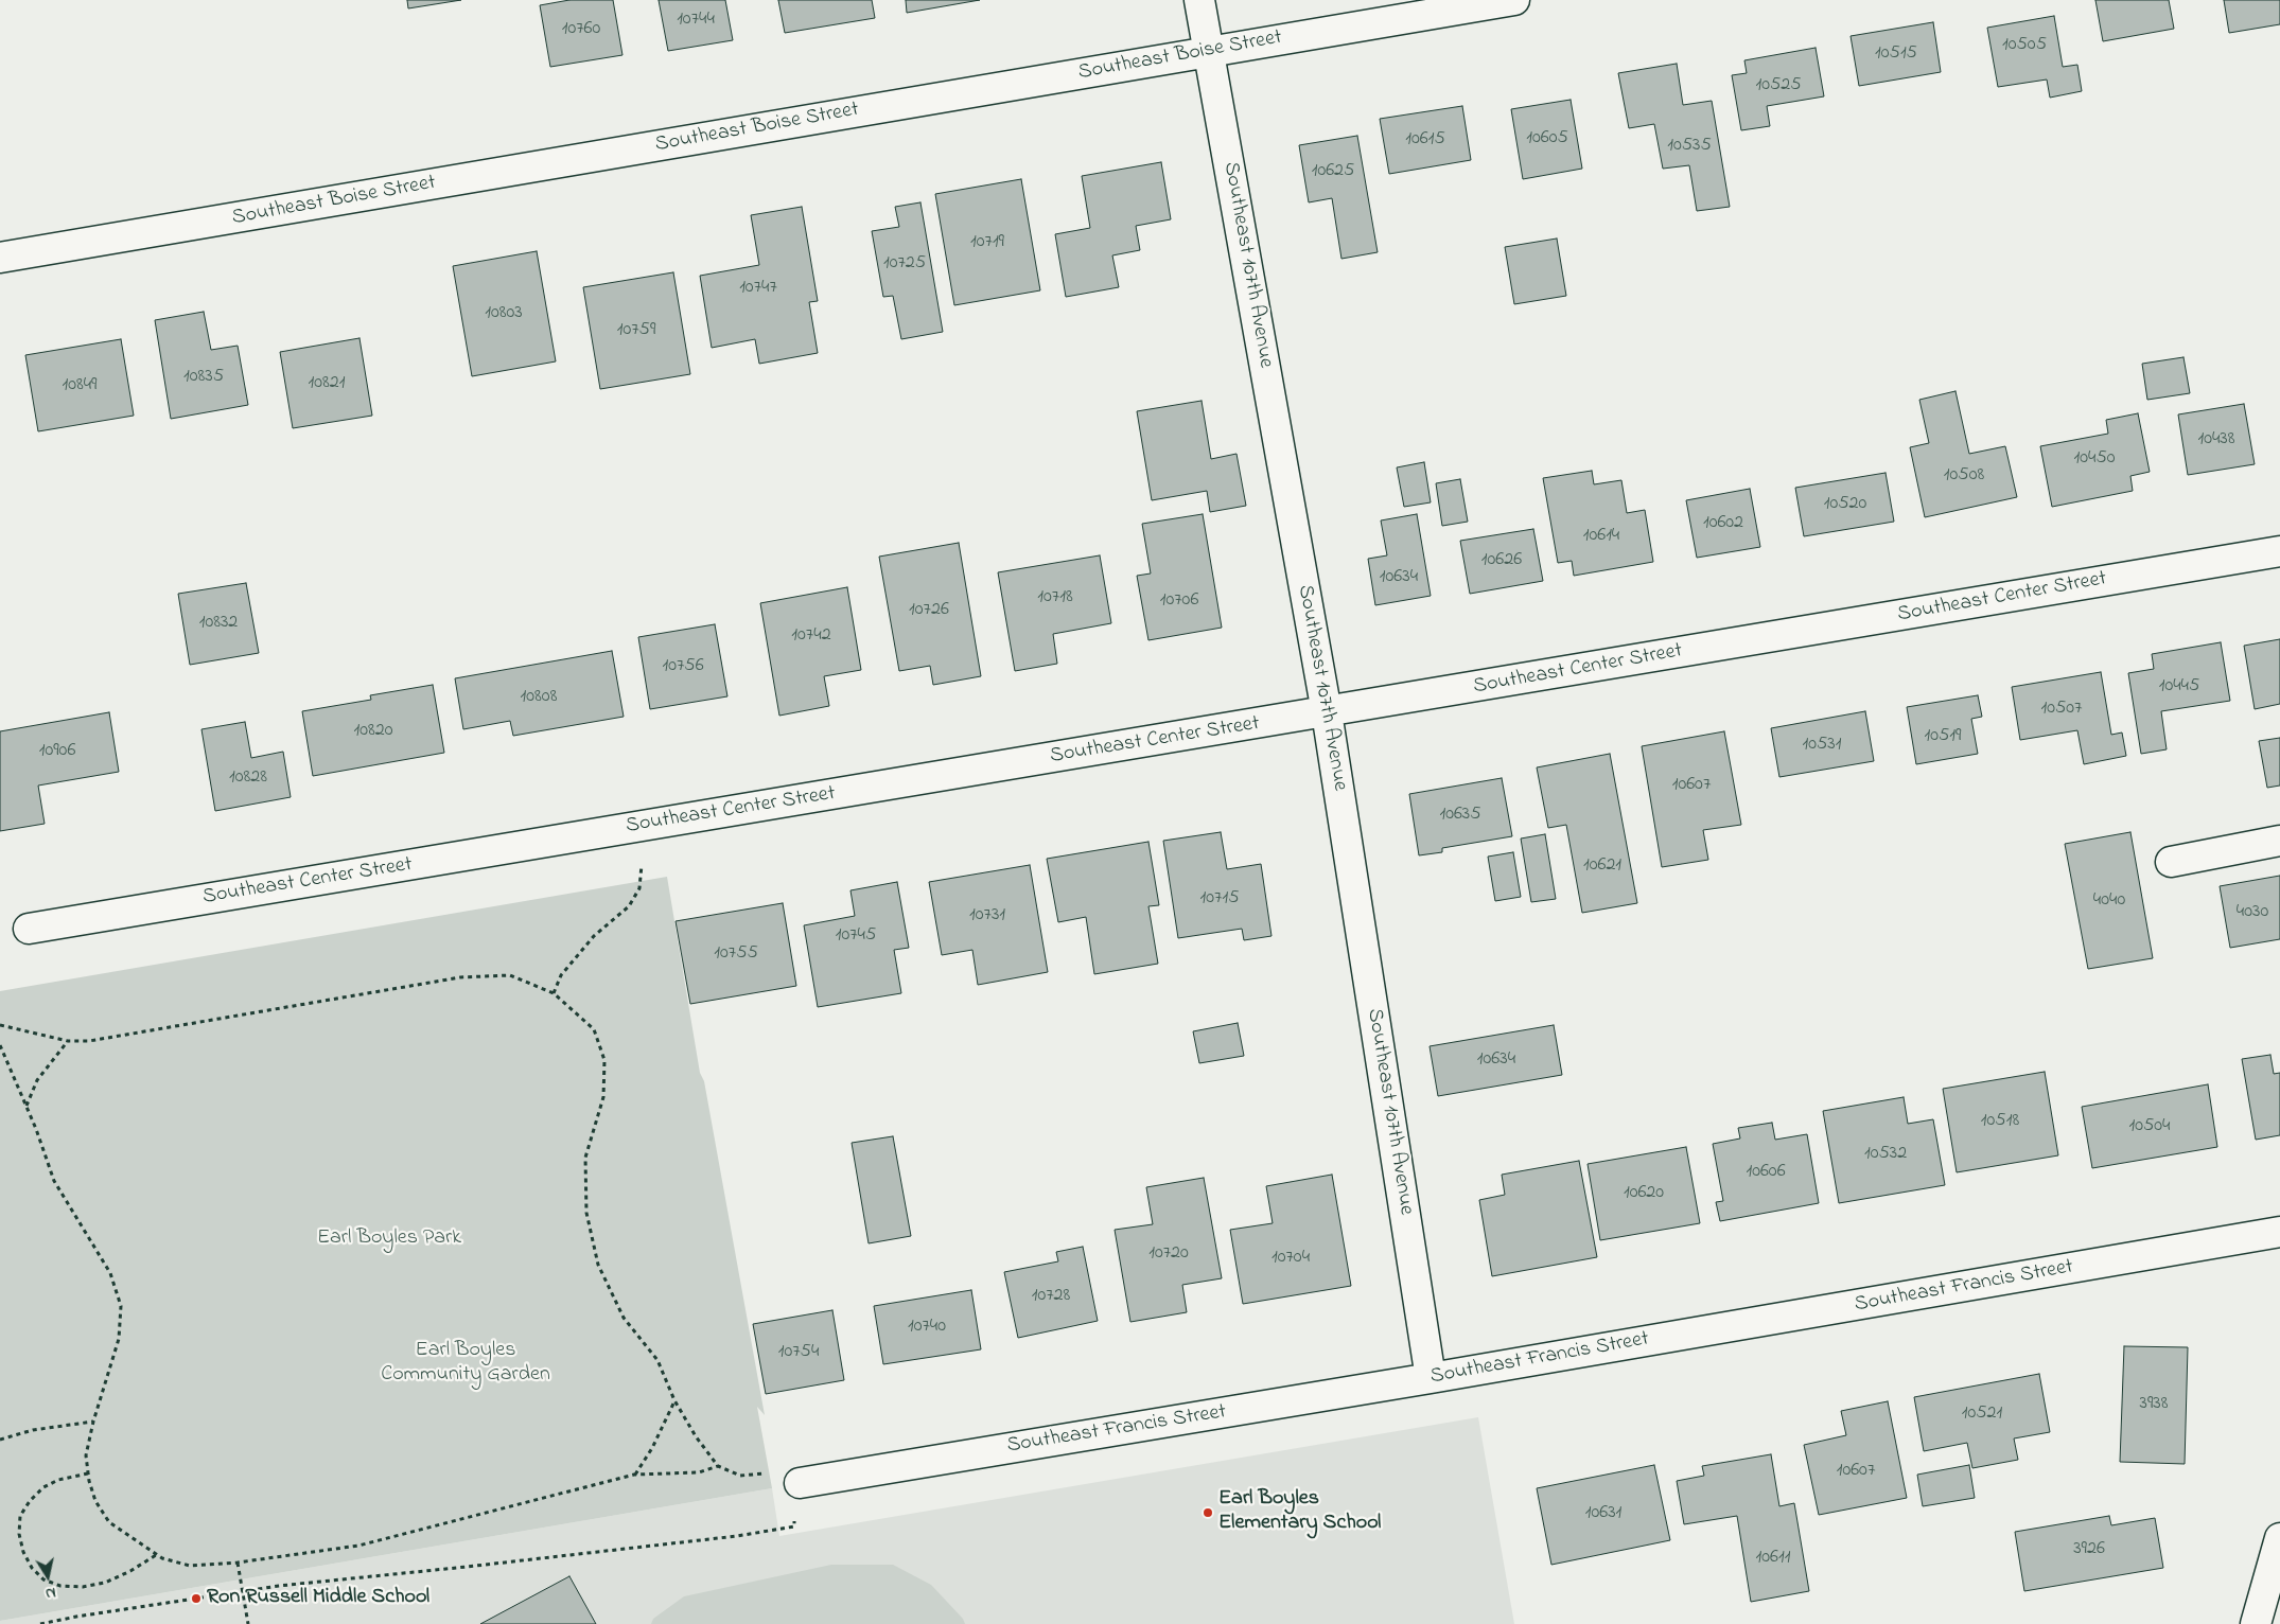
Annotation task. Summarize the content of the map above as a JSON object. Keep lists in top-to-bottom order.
{
  "streets": {
    "street": [
      "Southeast Boise Street",
      "Southeast 107th Avenue",
      "Southeast Center Street",
      "Southeast Francis Street"
    ]
  },
  "crossings": [
    ["Southeast Boise Street", "Southeast 107th Avenue"],
    ["Southeast 107th Avenue", "Southeast Center Street"],
    ["Southeast 107th Avenue", "Southeast Francis Street"]
  ],
  "parks": ["Earl Boyles Park", "Earl Boyles Community Garden"],
  "places": ["Earl Boyles Elementary School", "Ron Russell Middle School"],
  "house_numbers": [
    "10744",
    "10760",
    "10505",
    "10515",
    "10525",
    "10605",
    "10615",
    "10535",
    "10625",
    "10719",
    "10725",
    "10747",
    "10803",
    "10759",
    "10835",
    "10821",
    "10849",
    "10438",
    "10450",
    "10508",
    "10520",
    "10602",
    "10614",
    "10626",
    "10634",
    "10718",
    "10706",
    "10726",
    "10832",
    "10742",
    "10756",
    "10445",
    "10808",
    "10507",
    "10820",
    "10519",
    "10531",
    "10906",
    "10828",
    "10607",
    "10635",
    "10621",
    "10715",
    "4040",
    "4030",
    "10731",
    "10745",
    "10755",
    "10634",
    "10518",
    "10504",
    "10532",
    "10606",
    "10620",
    "10720",
    "10704",
    "10728",
    "10740",
    "10754",
    "3938",
    "10521",
    "10607",
    "10631",
    "3926",
    "10611"
  ],
  "north": "bottom"
}
